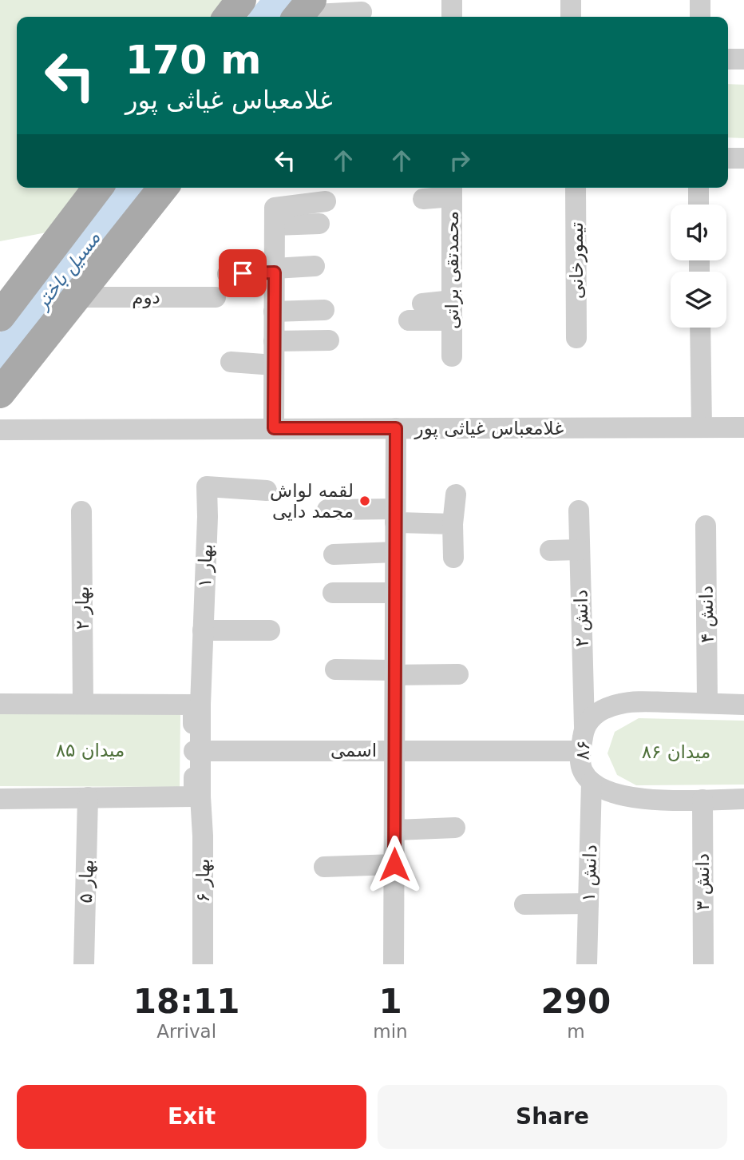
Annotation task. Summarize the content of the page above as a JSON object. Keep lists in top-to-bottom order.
{
  "streets": {
    "street": [
      "تیمورخانی",
      "محمدتقی براتی",
      "دوم",
      "غلامعباس غیاثی پور",
      "بهار ۱",
      "بهار ۲",
      "دانش ۴",
      "دانش ۲",
      "اسمی",
      "۸۶",
      "دانش ۱",
      "بهار ۶",
      "بهار ۵",
      "دانش ۳"
    ]
  },
  "crossings": [
    ["بهار ۱", "اسمی"],
    ["بهار ۱", "بهار ۶"],
    ["دانش ۴", "۸۶"],
    ["دانش ۲", "۸۶"],
    ["اسمی", "۸۶"],
    ["اسمی", "بهار ۶"],
    ["۸۶", "دانش ۱"],
    ["۸۶", "دانش ۳"]
  ],
  "water": ["مسیل باختر"],
  "parks": ["میدان ۸۵", "میدان ۸۶"],
  "places": ["لقمه لواش محمد دايى"],
  "page": {
    "turn": ["170 m", "غلامعباس غیاثی پور"],
    "eta": [
      "18:11",
      "Arrival",
      "1",
      "min",
      "290",
      "m"
    ],
    "buttons": ["Exit", "Share"]
  }
}
